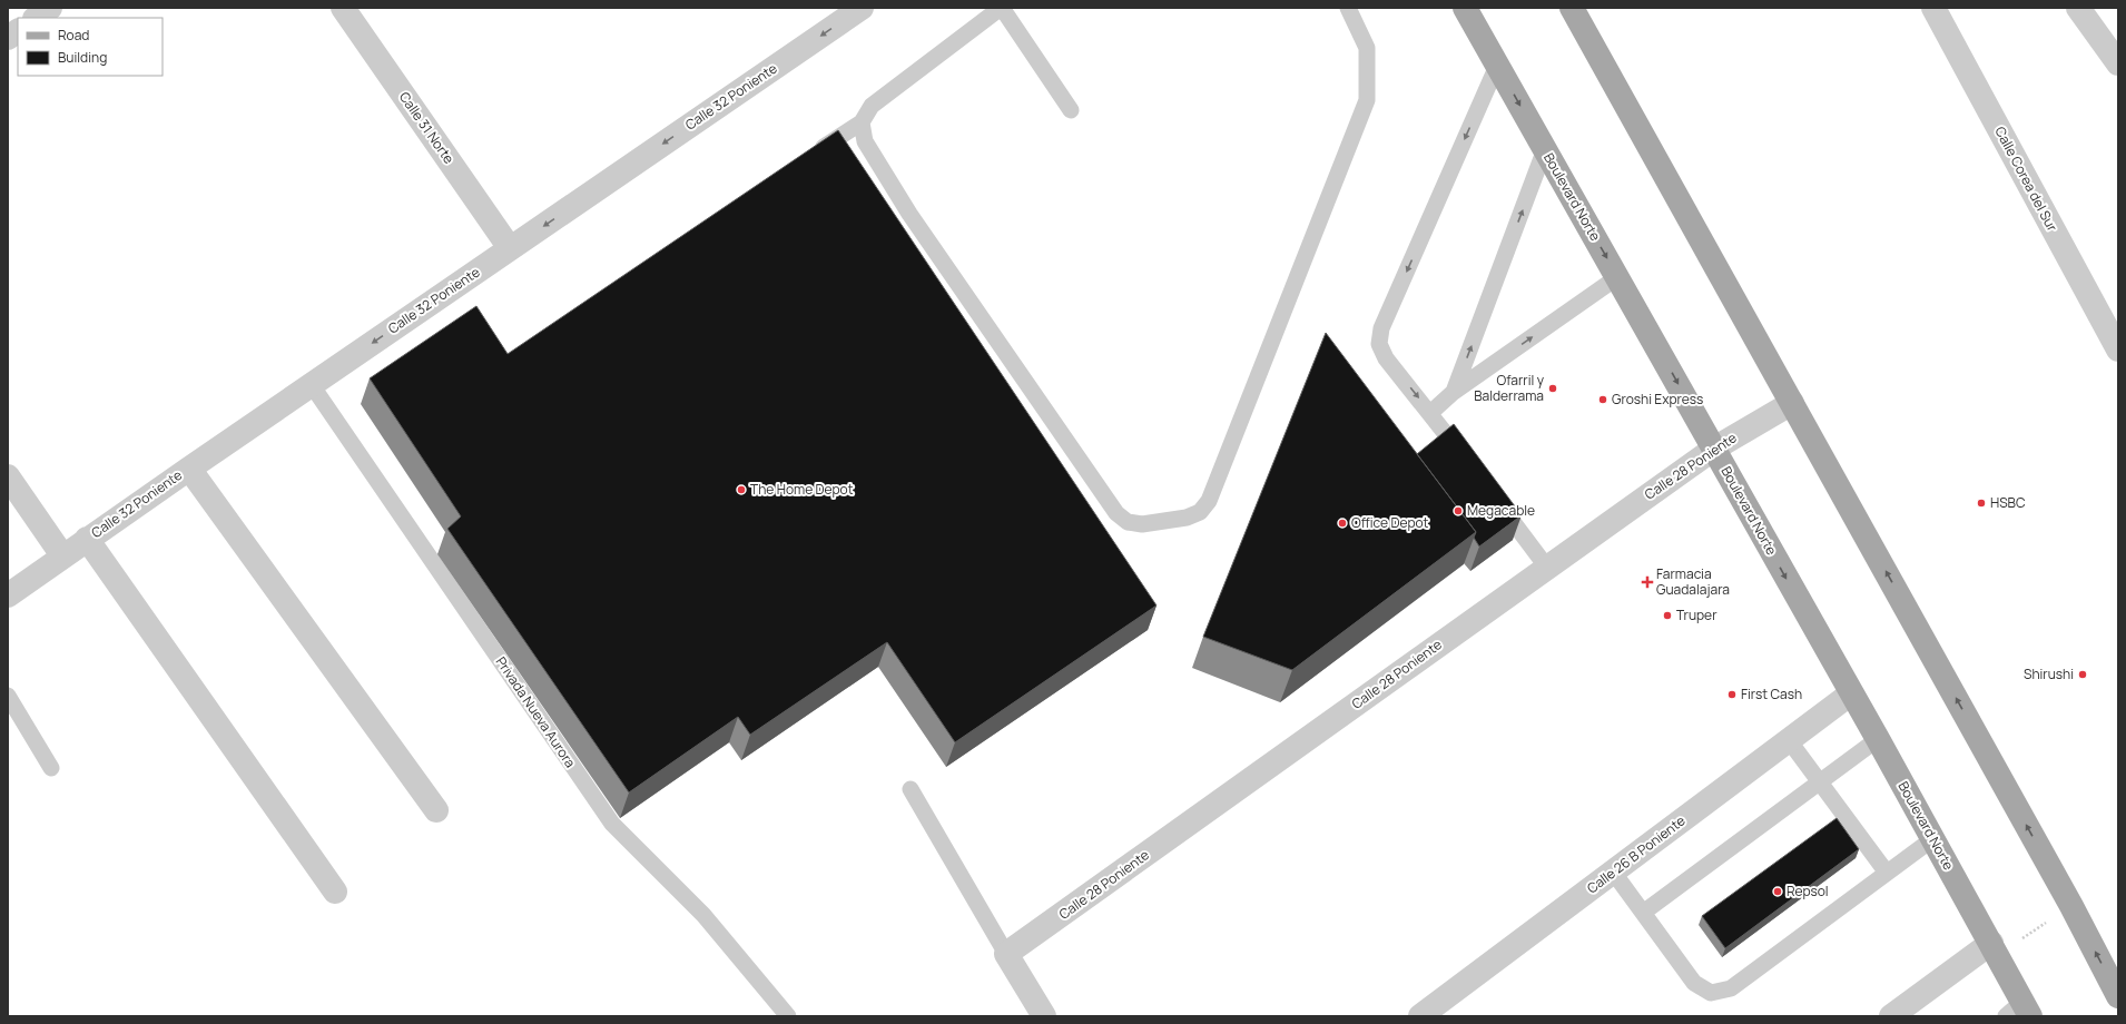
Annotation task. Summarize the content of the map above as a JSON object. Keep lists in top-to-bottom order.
{
  "streets": {
    "main road": ["Boulevard Norte"],
    "street": [
      "Calle 32 Poniente",
      "Calle 31 Norte",
      "Calle Corea del Sur",
      "Calle 28 Poniente",
      "Calle 26 B Poniente"
    ],
    "lane": ["Privada Nueva Aurora"]
  },
  "crossings": [
    ["Calle 32 Poniente", "Calle 31 Norte"],
    ["Calle 32 Poniente", "Privada Nueva Aurora"],
    ["Boulevard Norte", "Calle 28 Poniente"],
    ["Boulevard Norte", "Calle 26 B Poniente"]
  ],
  "one_way": ["Calle 32 Poniente"],
  "places": {
    "other": [
      "Ofarril y Balderrama",
      "Groshi Express",
      "The Home Depot",
      "HSBC",
      "Megacable",
      "Office Depot",
      "Truper",
      "Shirushi",
      "First Cash",
      "Repsol"
    ],
    "health": ["Farmacia Guadalajara"]
  },
  "legend": ["Road", "Building"]
}
